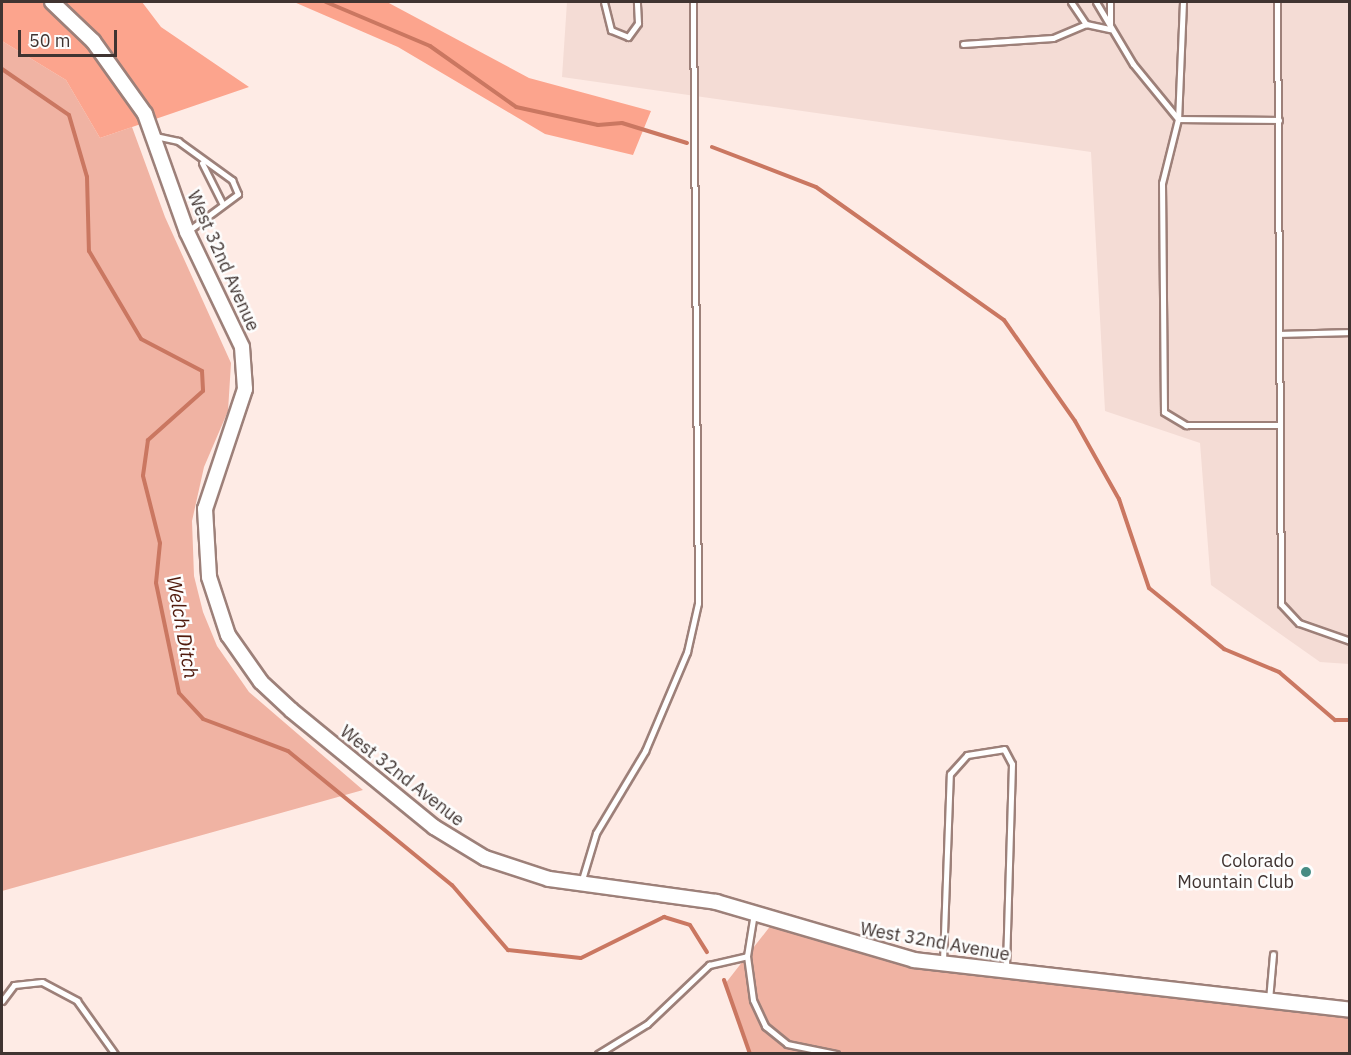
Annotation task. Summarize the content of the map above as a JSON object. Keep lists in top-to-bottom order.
{
  "streets": {
    "street": ["West 32nd Avenue"]
  },
  "water": ["Welch Ditch"],
  "places": ["Colorado Mountain Club"],
  "scale_bar": "50 m"
}
